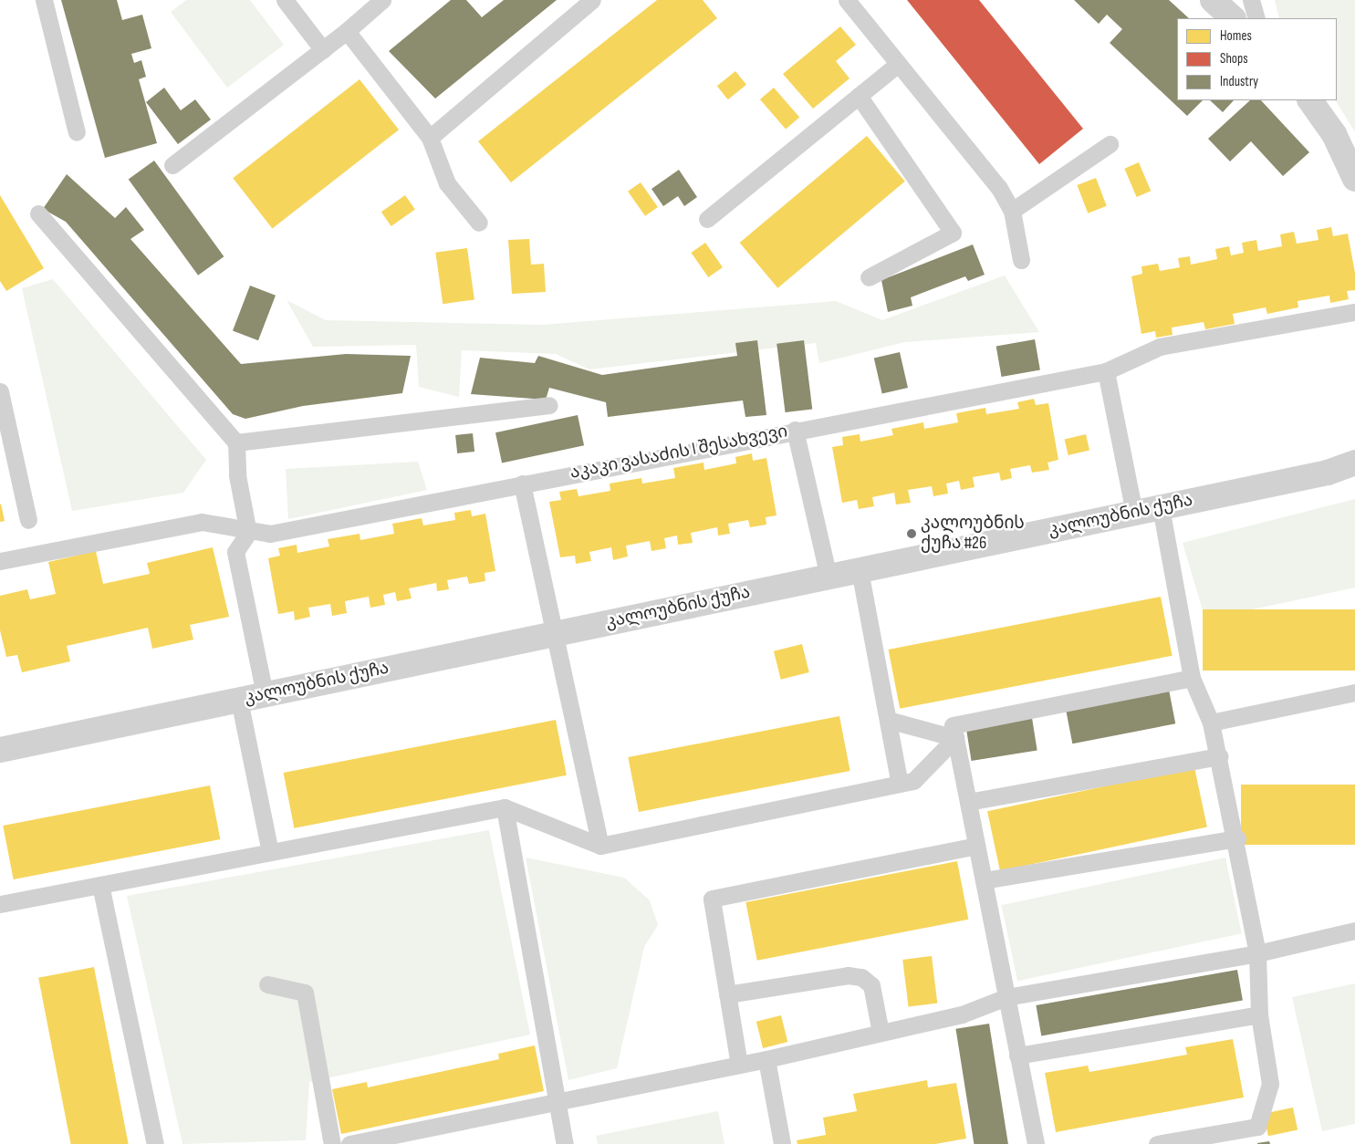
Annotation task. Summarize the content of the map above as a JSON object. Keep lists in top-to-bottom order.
{
  "streets": {
    "street": ["კალოუბნის ქუჩა"],
    "lane": ["აკაკი ვასაძის I შესახვევი"]
  },
  "places": ["კალოუბნის ქუჩა #26"],
  "legend": ["Homes", "Shops", "Industry"]
}
